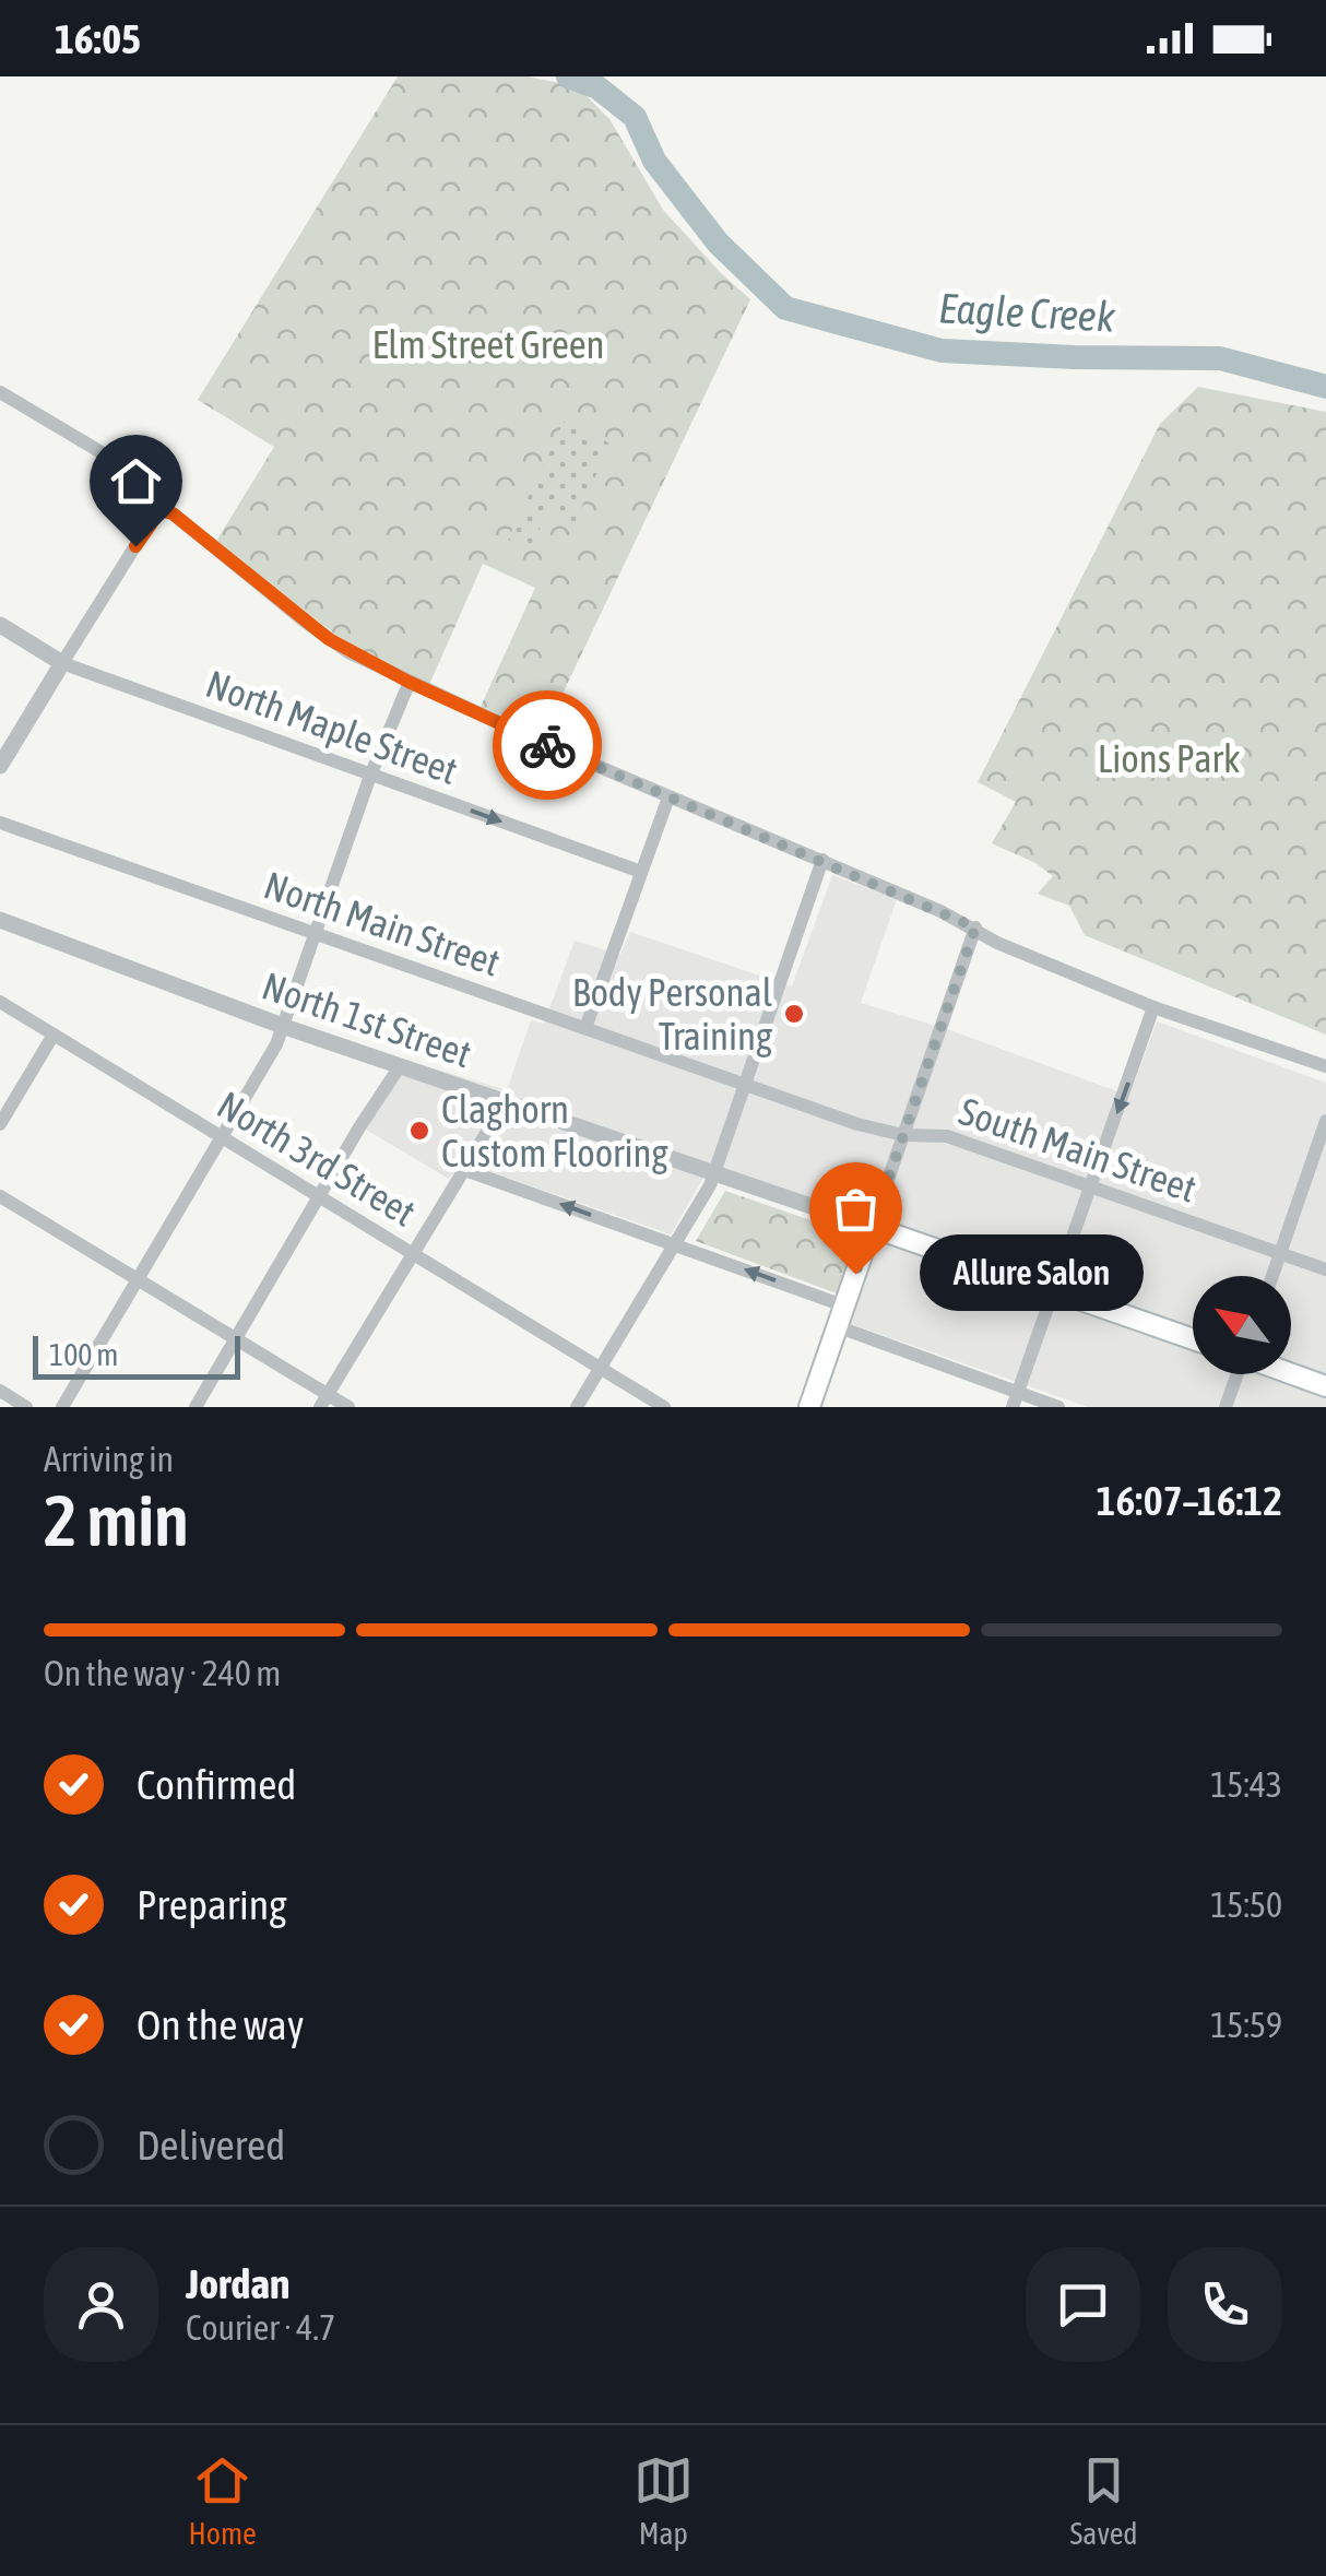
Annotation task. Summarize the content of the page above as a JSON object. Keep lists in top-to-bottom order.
{
  "streets": {
    "street": [
      "North Maple Street",
      "North Main Street",
      "North 1st Street",
      "South Main Street",
      "North 3rd Street"
    ]
  },
  "crossings": [
    ["North Main Street", "South Main Street"]
  ],
  "water": ["Eagle Creek"],
  "parks": ["Elm Street Green", "Lions Park"],
  "places": ["Body Personal Training", "Claghorn Custom Flooring", "Allure Salon"],
  "scale_bar": "100 m",
  "north": "top left",
  "page": {
    "status": "16:05",
    "bubble": "Allure Salon",
    "scale": "100 m",
    "heading": ["2 min", "Arriving in", "16:07–16:12"],
    "panel": ["Jordan", "Courier · 4.7"],
    "bar": "On the way · 240 m",
    "list": [
      ["Confirmed", "15:43"],
      ["Preparing", "15:50"],
      ["On the way", "15:59"],
      "Delivered"
    ],
    "tabs": ["Home", "Map", "Saved"]
  }
}
